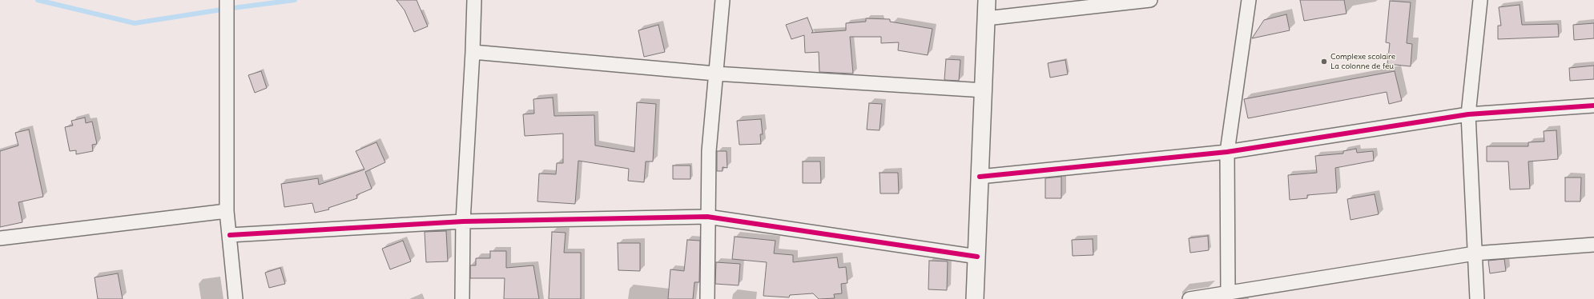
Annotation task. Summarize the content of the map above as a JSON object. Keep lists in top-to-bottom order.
{
  "places": ["Complexe scolaire La colonne de feu"]
}
